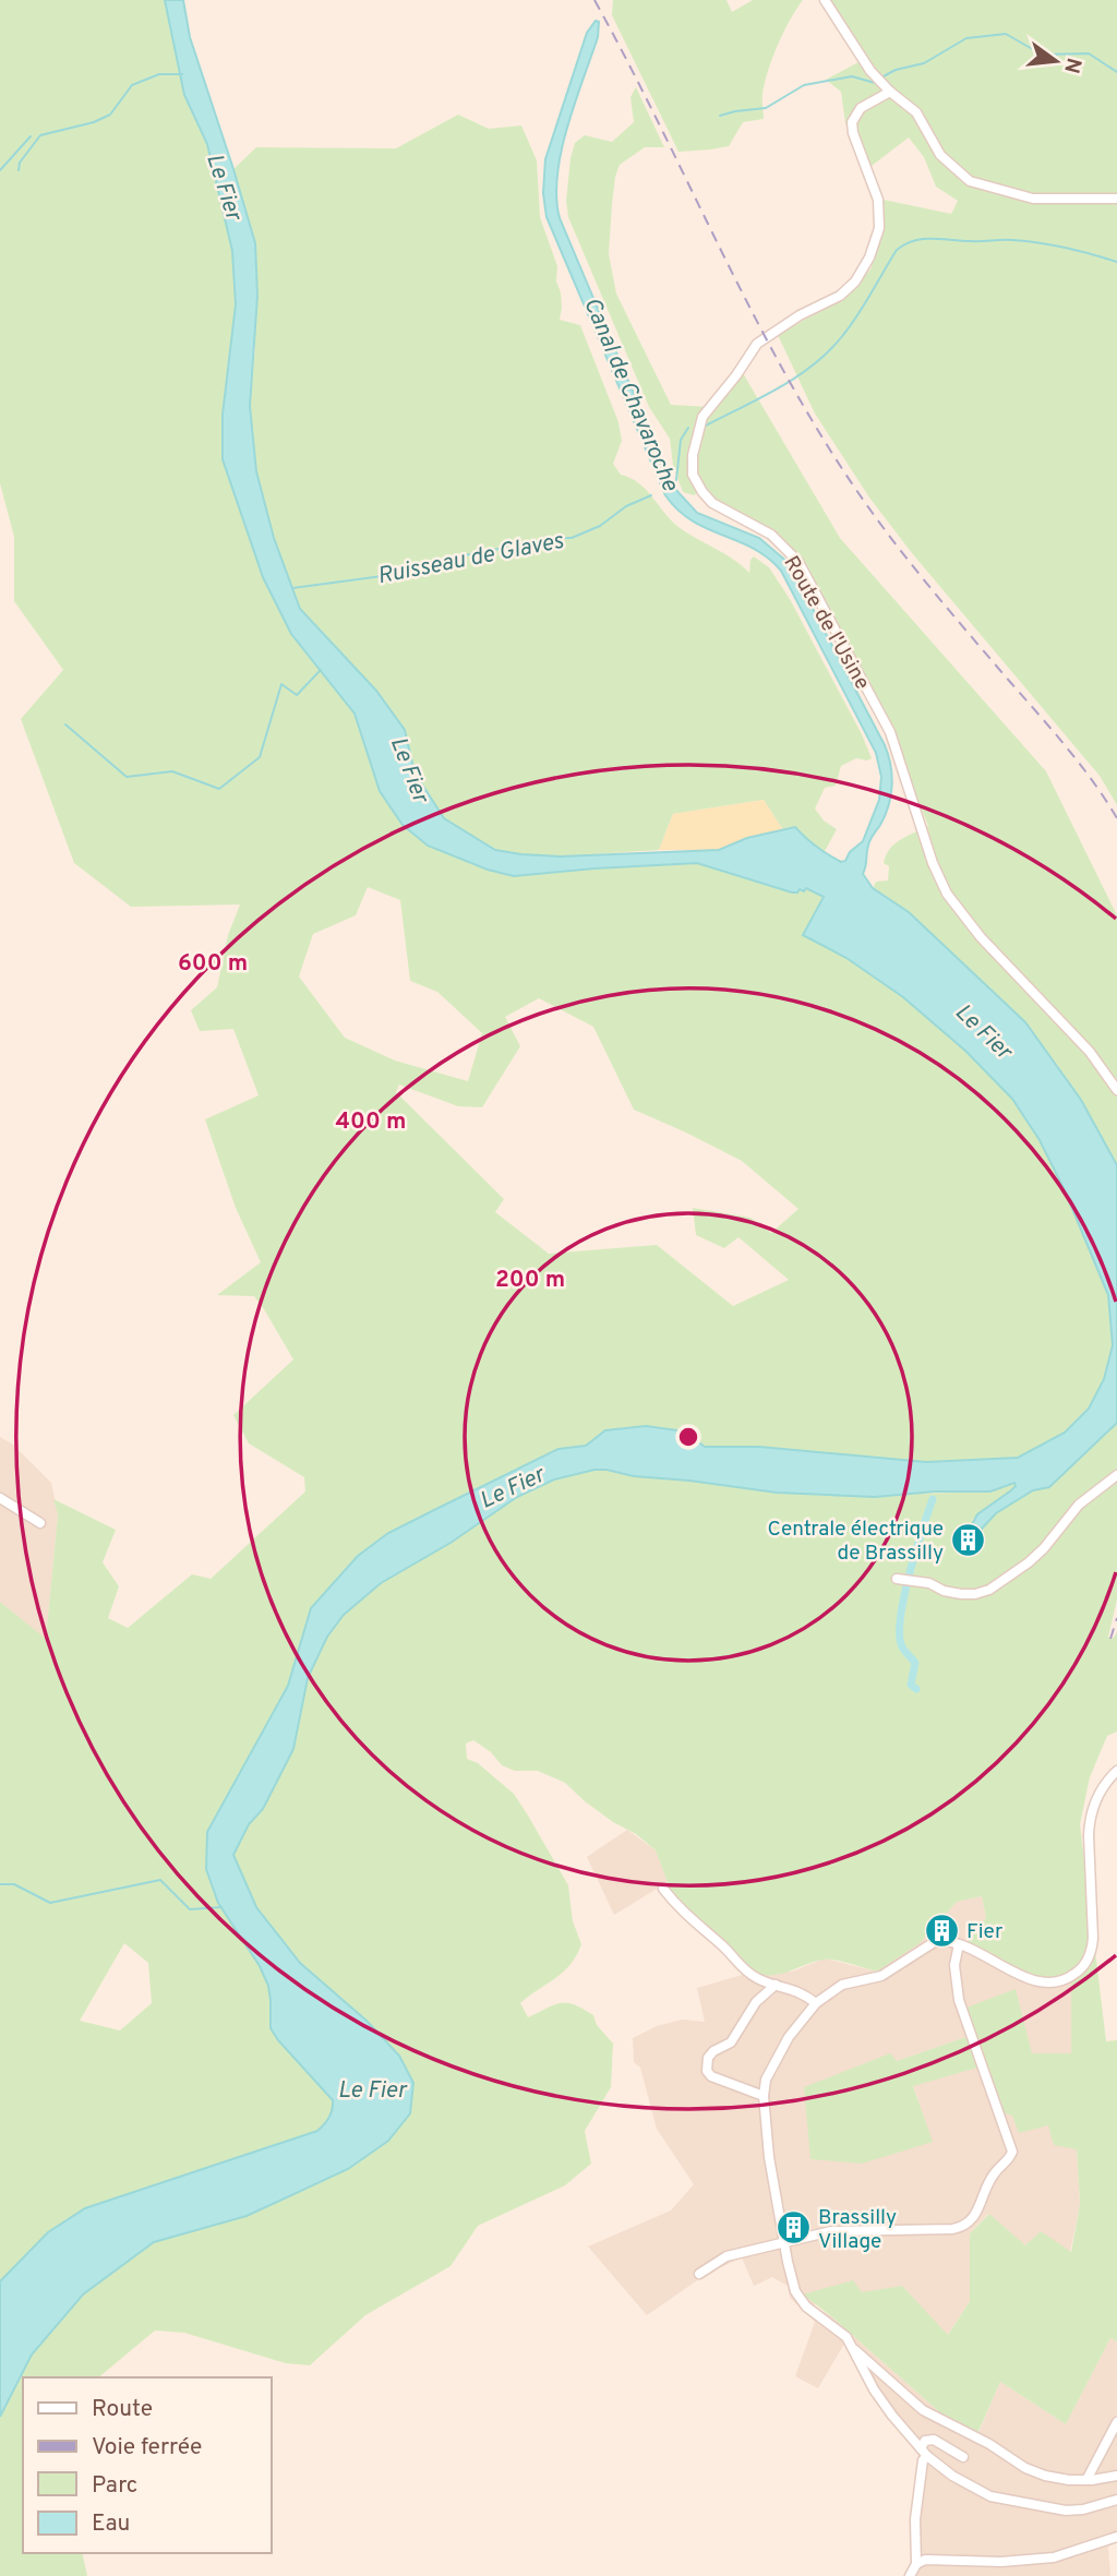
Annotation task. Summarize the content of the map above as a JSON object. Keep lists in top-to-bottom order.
{
  "streets": {
    "street": ["Route de l'Usine"]
  },
  "water": ["Le Fier", "Canal de Chavaroche", "Ruisseau de Glaves"],
  "places": {
    "building": ["Centrale électrique de Brassilly", "Fier", "Brassilly Village"]
  },
  "legend": [
    "Route",
    "Voie ferrée",
    "Parc",
    "Eau"
  ],
  "north": "right",
  "rings": ["600 m", "400 m", "200 m"]
}
